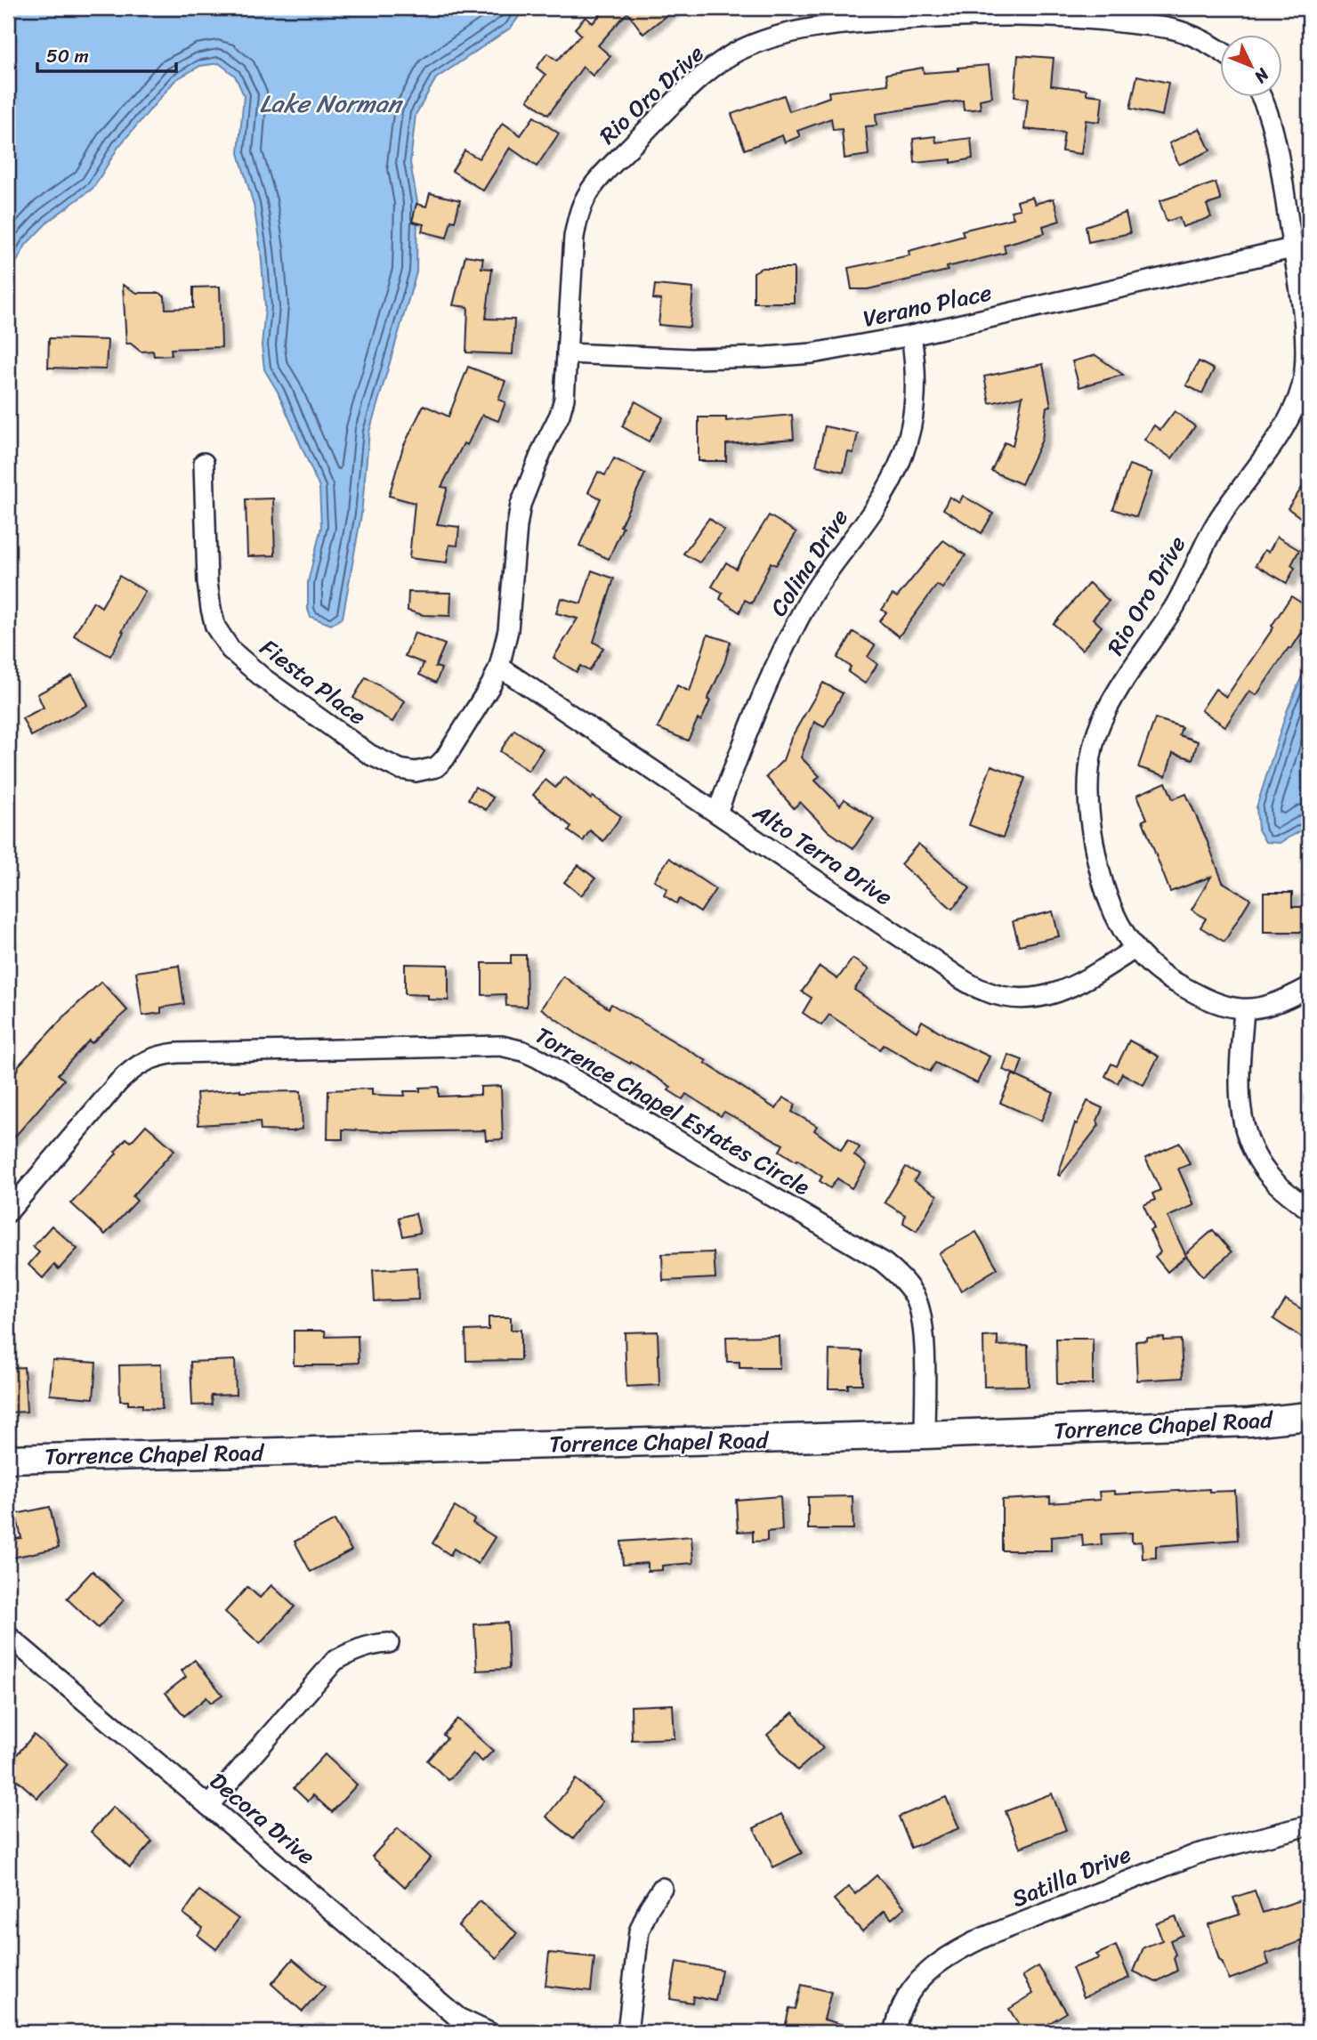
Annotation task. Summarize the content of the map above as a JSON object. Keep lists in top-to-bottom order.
{
  "streets": {
    "street": [
      "Rio Oro Drive",
      "Verano Place",
      "Colina Drive",
      "Fiesta Place",
      "Alto Terra Drive",
      "Torrence Chapel Estates Circle",
      "Torrence Chapel Road",
      "Decora Drive",
      "Satilla Drive"
    ]
  },
  "crossings": [
    ["Rio Oro Drive", "Verano Place"],
    ["Rio Oro Drive", "Fiesta Place"],
    ["Rio Oro Drive", "Alto Terra Drive"],
    ["Verano Place", "Colina Drive"],
    ["Colina Drive", "Alto Terra Drive"],
    ["Fiesta Place", "Alto Terra Drive"],
    ["Torrence Chapel Estates Circle", "Torrence Chapel Road"]
  ],
  "water": ["Lake Norman"],
  "scale_bar": "50 m",
  "north": "bottom right"
}
